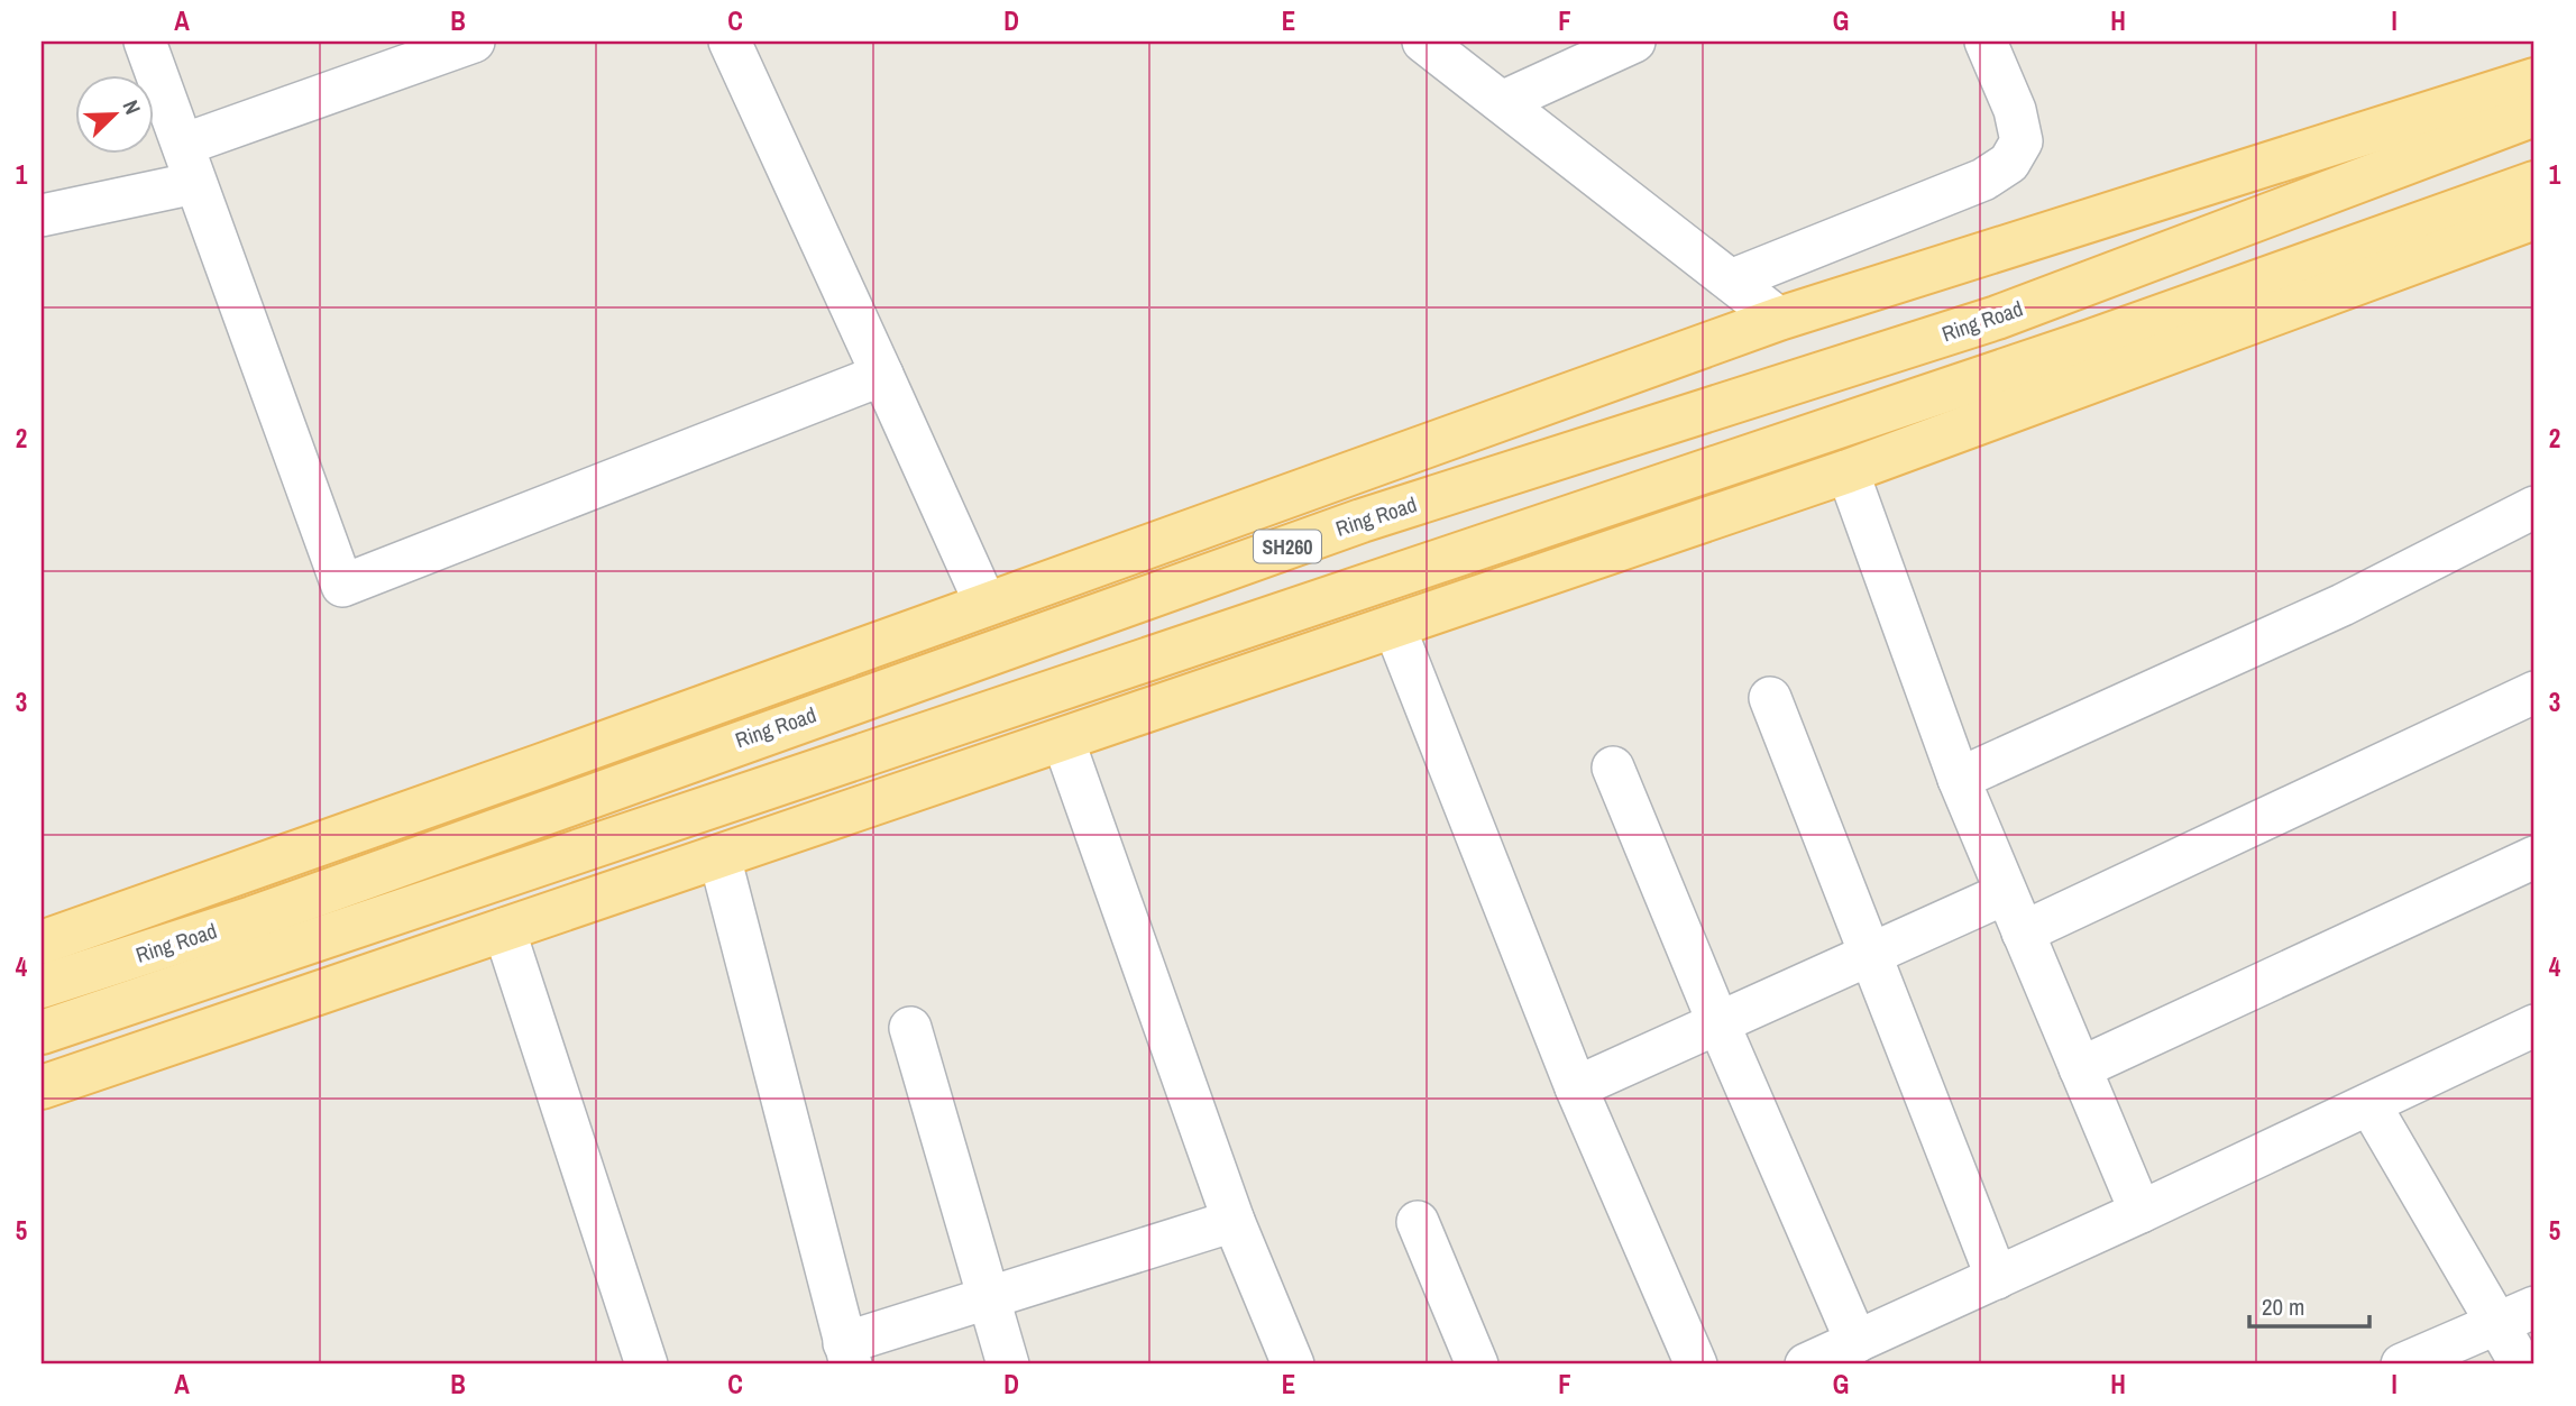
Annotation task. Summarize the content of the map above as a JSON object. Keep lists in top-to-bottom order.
{
  "streets": {
    "main road": ["Ring Road", "SH260"]
  },
  "scale_bar": "20 m",
  "north": "top right",
  "grid": {
    "columns": [
      "A",
      "B",
      "C",
      "D",
      "E",
      "F",
      "G",
      "H",
      "I"
    ],
    "rows": [
      "1",
      "2",
      "3",
      "4",
      "5"
    ]
  }
}
